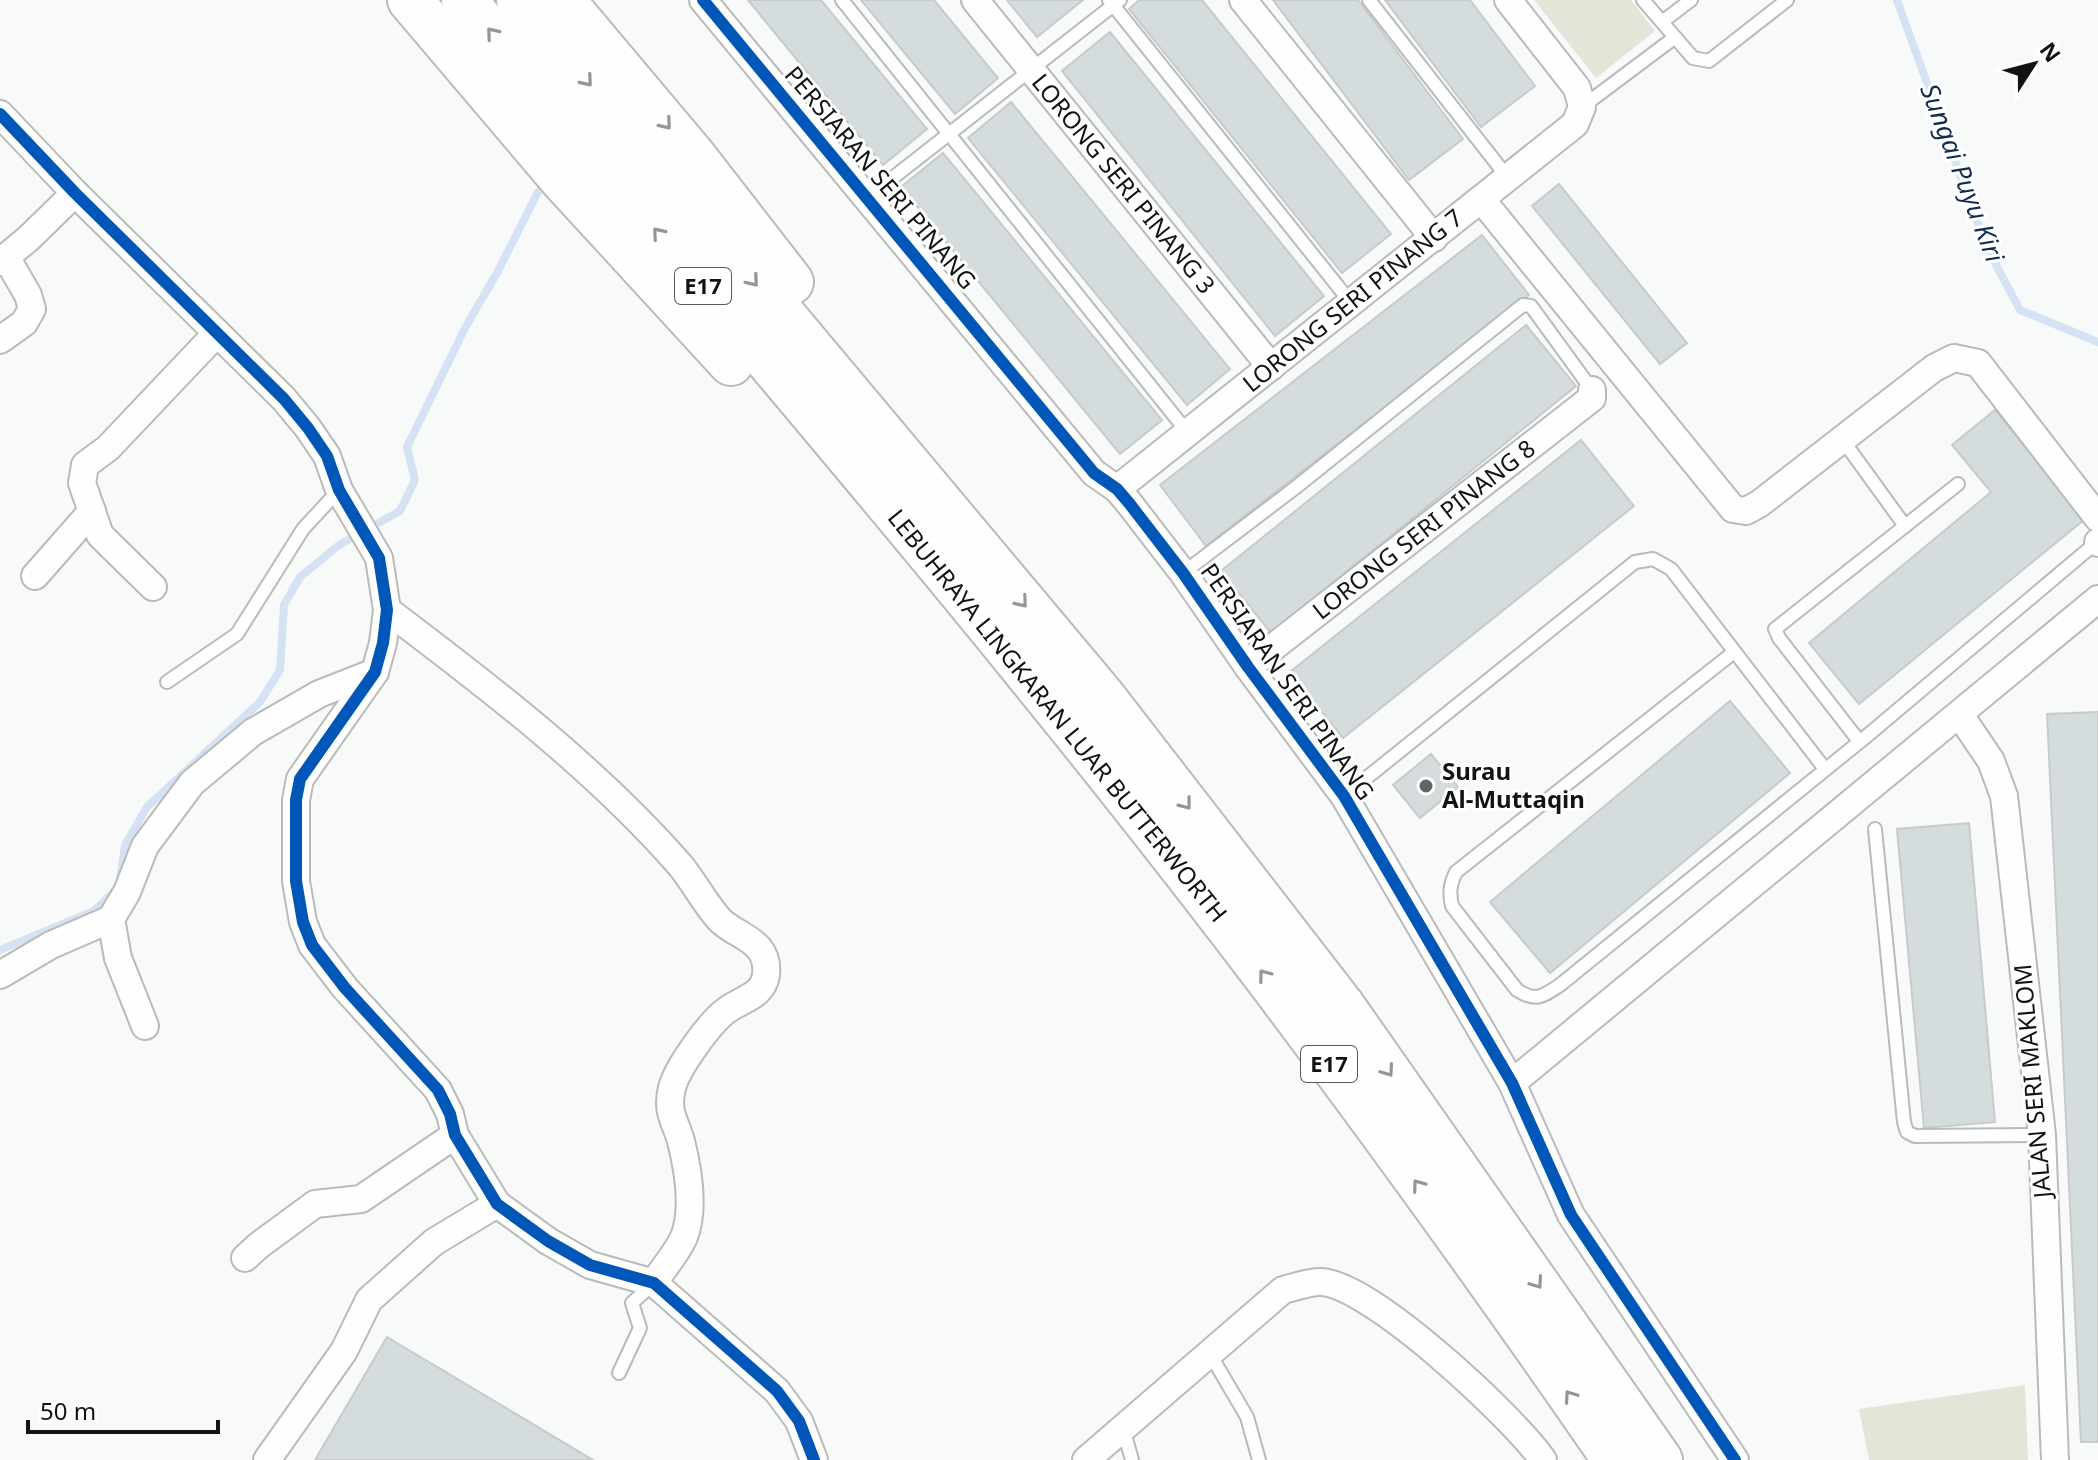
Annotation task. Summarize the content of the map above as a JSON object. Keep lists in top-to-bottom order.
{
  "streets": {
    "highway": ["E17", "LEBUHRAYA LINGKARAN LUAR BUTTERWORTH"],
    "street": [
      "PERSIARAN SERI PINANG",
      "LORONG SERI PINANG 3",
      "LORONG SERI PINANG 7",
      "LORONG SERI PINANG 8",
      "JALAN SERI MAKLOM"
    ]
  },
  "crossings": [
    ["PERSIARAN SERI PINANG", "LORONG SERI PINANG 7"],
    ["PERSIARAN SERI PINANG", "LORONG SERI PINANG 8"],
    ["LORONG SERI PINANG 3", "LORONG SERI PINANG 7"]
  ],
  "water": ["Sungai Puyu Kiri"],
  "places": ["Surau Al-Muttaqin"],
  "scale_bar": "50 m",
  "north": "top right"
}
